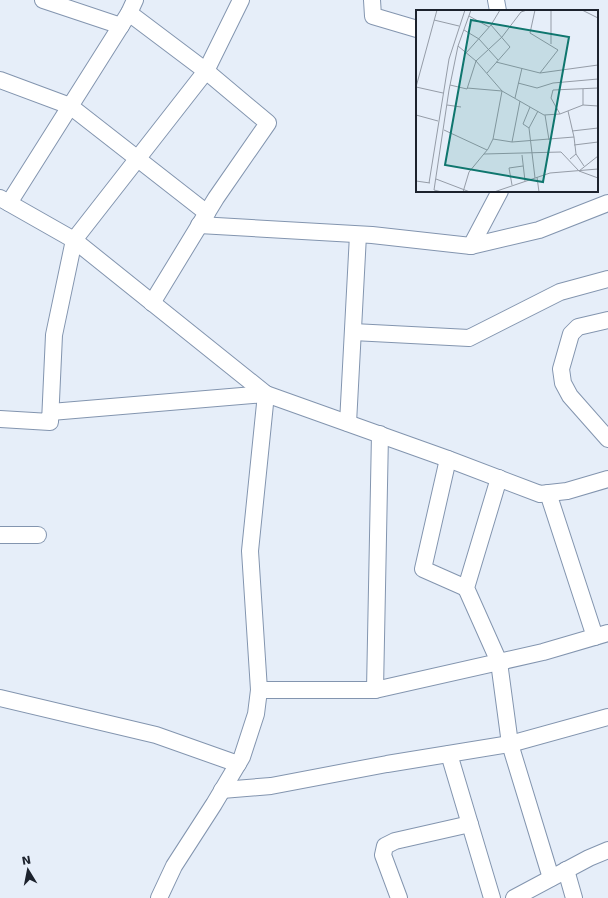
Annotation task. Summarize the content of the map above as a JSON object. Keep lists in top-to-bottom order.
{
  "north": "top"
}
